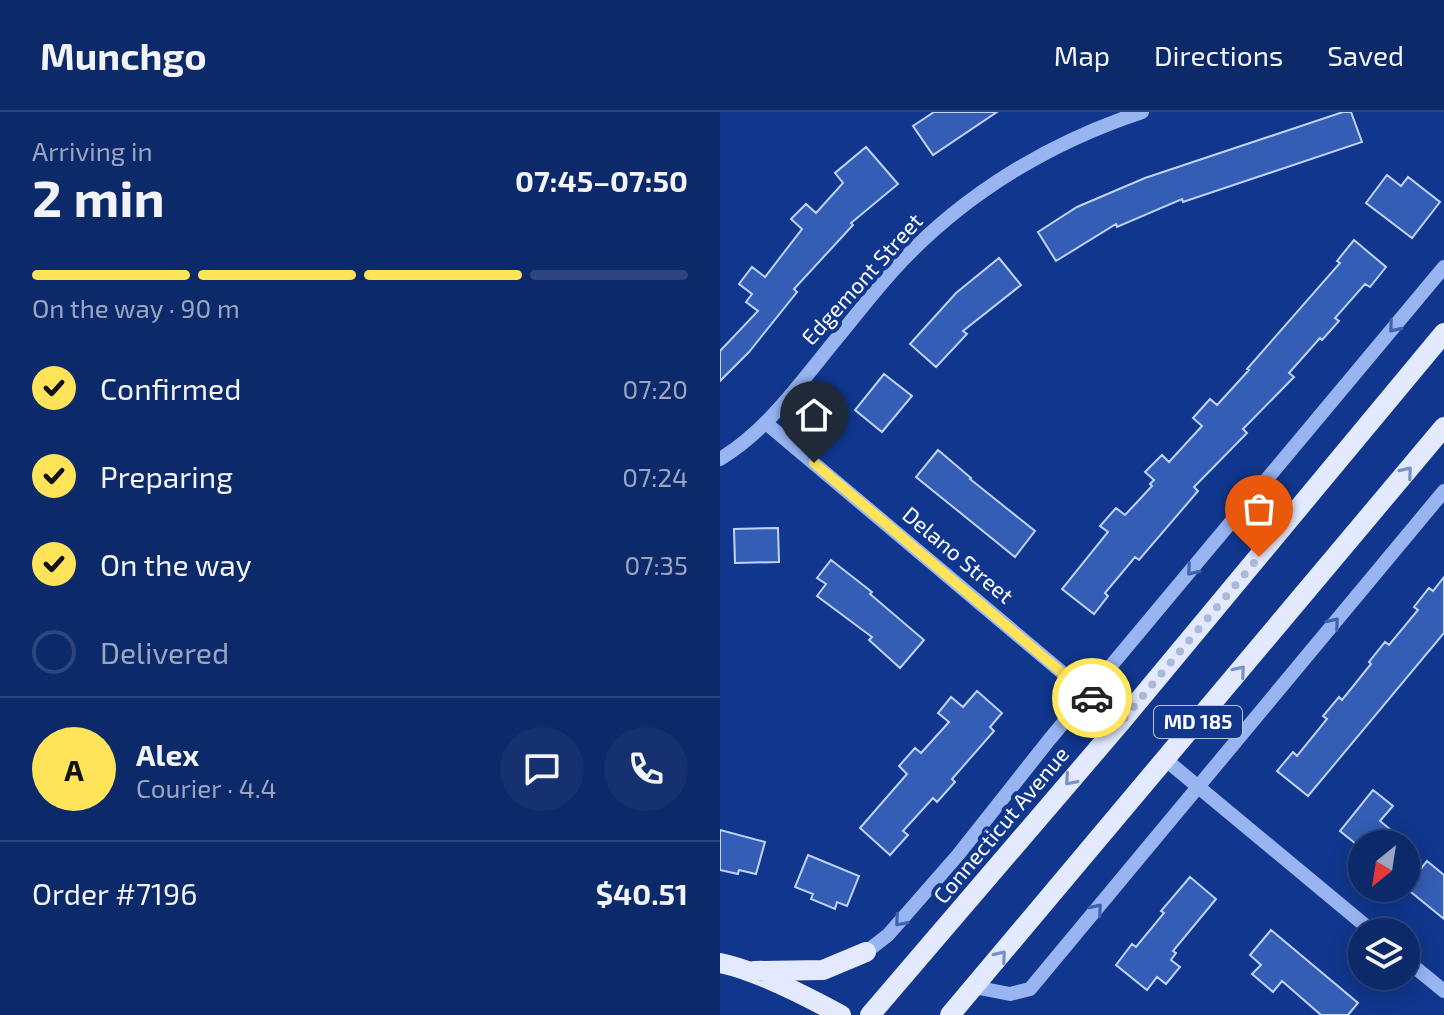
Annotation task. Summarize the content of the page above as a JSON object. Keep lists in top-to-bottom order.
{
  "streets": {
    "main road": ["MD 185", "Connecticut Avenue"],
    "street": ["Edgemont Street", "Delano Street"]
  },
  "crossings": [
    ["Edgemont Street", "Delano Street"],
    ["Delano Street", "Connecticut Avenue"]
  ],
  "north": "bottom left",
  "page": {
    "header": "Munchgo",
    "nav": ["Map", "Directions", "Saved"],
    "heading": ["2 min", "Arriving in", "07:45–07:50"],
    "panel": [
      "Alex",
      "Courier · 4.4",
      "Order #7196",
      "$40.51"
    ],
    "bar": "On the way · 90 m",
    "list": [
      ["Confirmed", "07:20"],
      ["Preparing", "07:24"],
      ["On the way", "07:35"],
      "Delivered"
    ],
    "round": "A"
  }
}
